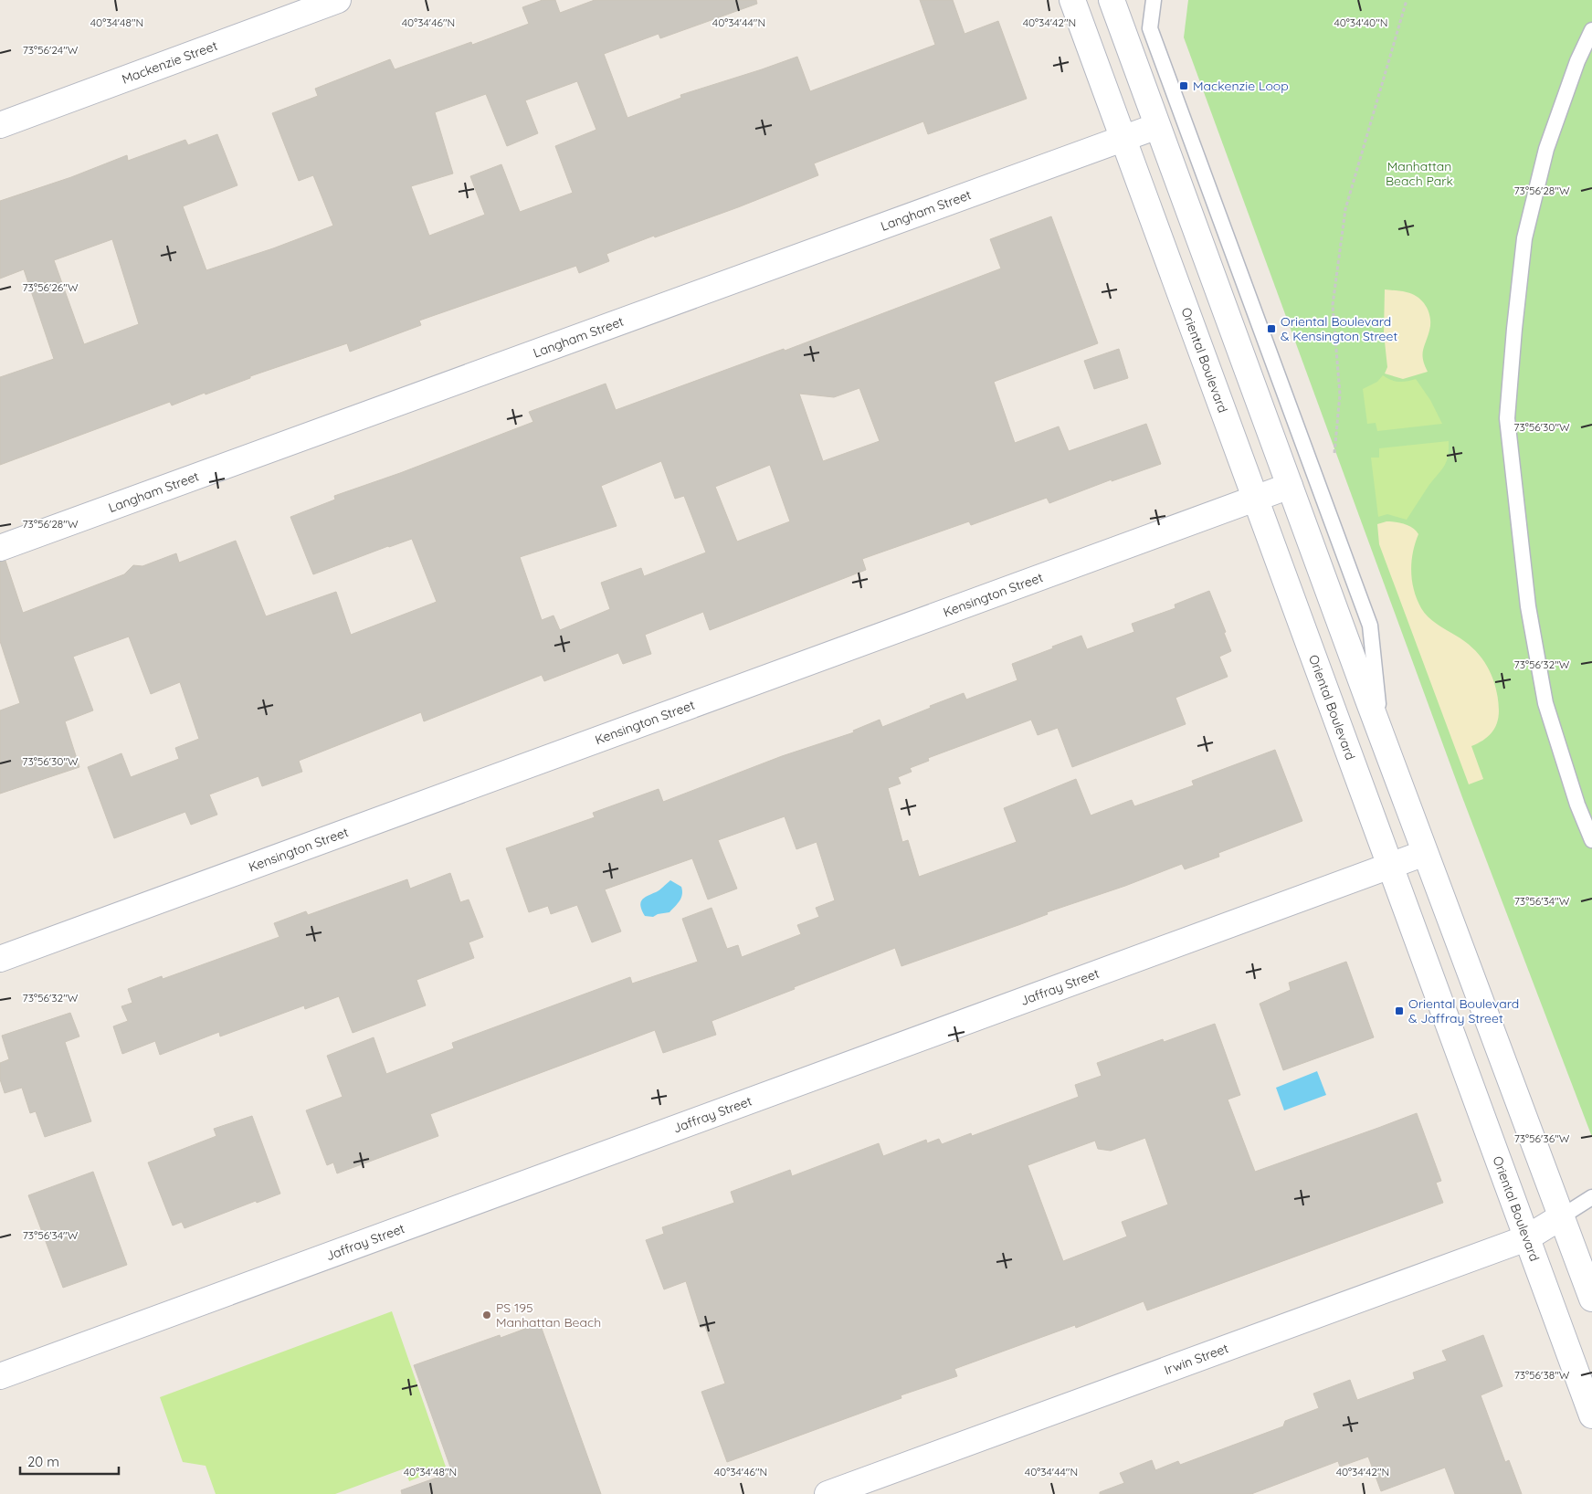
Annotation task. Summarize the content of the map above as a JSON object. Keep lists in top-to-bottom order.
{
  "streets": {
    "street": [
      "Mackenzie Street",
      "Langham Street",
      "Oriental Boulevard",
      "Kensington Street",
      "Jaffray Street",
      "Irwin Street"
    ]
  },
  "crossings": [
    ["Langham Street", "Oriental Boulevard"],
    ["Oriental Boulevard", "Kensington Street"],
    ["Oriental Boulevard", "Jaffray Street"],
    ["Oriental Boulevard", "Irwin Street"]
  ],
  "parks": ["Manhattan Beach Park"],
  "places": {
    "transit": ["Mackenzie Loop", "Oriental Boulevard & Kensington Street", "Oriental Boulevard & Jaffray Street"],
    "other": ["PS 195 Manhattan Beach"]
  },
  "scale_bar": "20 m",
  "coordinates": [
    "40°34'48\"N",
    "40°34'46\"N",
    "40°34'44\"N",
    "40°34'42\"N",
    "40°34'40\"N",
    "73°56'24\"W",
    "73°56'28\"W",
    "73°56'26\"W",
    "73°56'30\"W",
    "73°56'32\"W",
    "73°56'34\"W",
    "73°56'36\"W",
    "73°56'38\"W"
  ]
}
